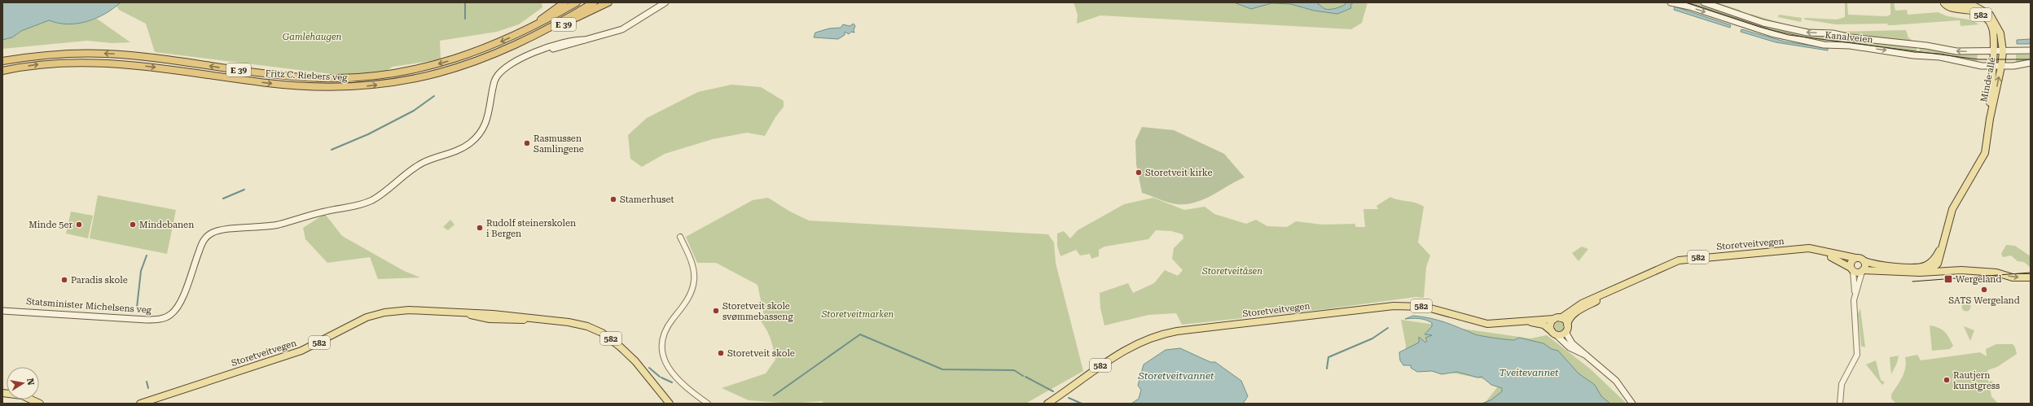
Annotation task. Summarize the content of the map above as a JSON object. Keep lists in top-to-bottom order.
{
  "streets": {
    "highway": ["E 39", "Fritz C. Riebers veg"],
    "main road": [
      "582",
      "Kanalveien",
      "Minde allé",
      "Storetveitvegen",
      "Statsminister Michelsens veg"
    ]
  },
  "crossings": [
    ["582", "Minde allé"],
    ["582", "Storetveitvegen"],
    ["E 39", "Fritz C. Riebers veg"],
    ["Kanalveien", "Minde allé"],
    ["Minde allé", "Storetveitvegen"]
  ],
  "water": ["Tveitevannet", "Storetveitvannet"],
  "parks": ["Gamlehaugen", "Storetveitåsen", "Storetveitmarken"],
  "places": {
    "other": [
      "Rasmussen Samlingene",
      "Storetveit kirke",
      "Stamerhuset",
      "Minde 5er",
      "Mindebanen",
      "Rudolf steinerskolen i Bergen",
      "Paradis skole",
      "SATS Wergeland",
      "Storetveit skole svømmebasseng",
      "Storetveit skole",
      "Rautjern kunstgress"
    ],
    "transit": ["Wergeland"]
  },
  "north": "right"
}
